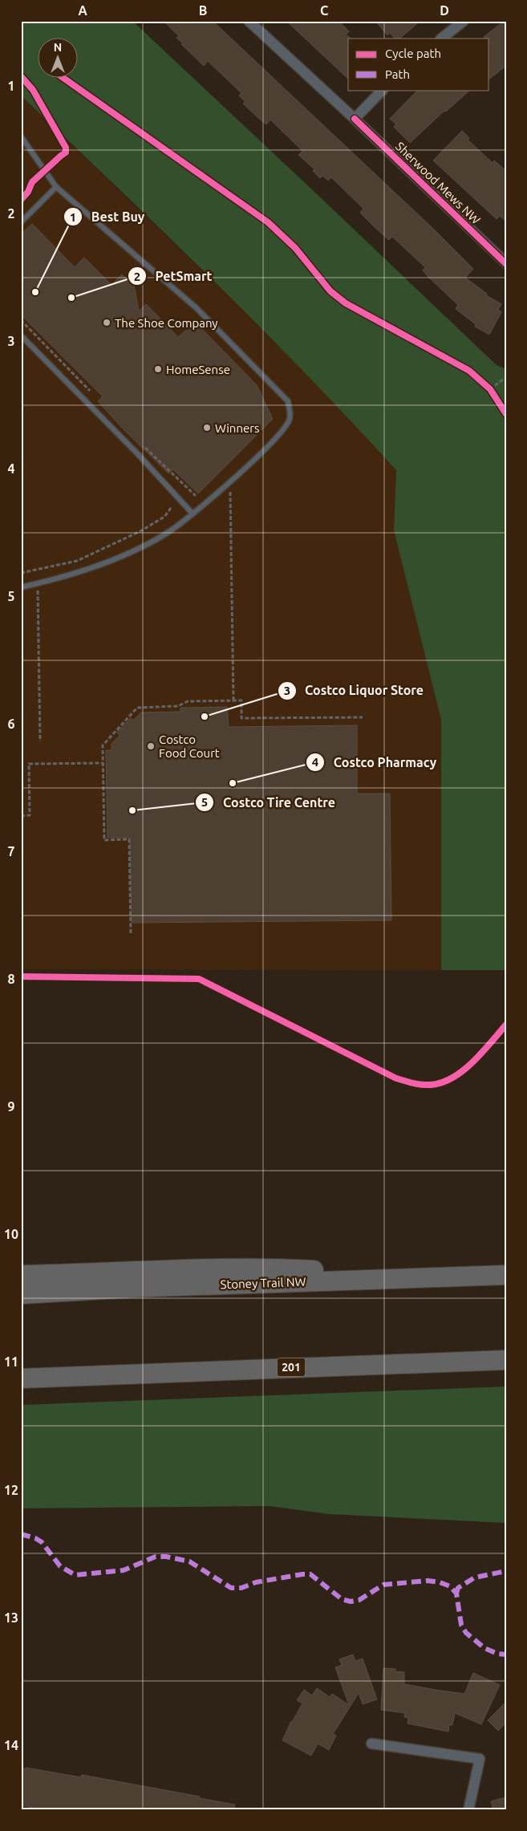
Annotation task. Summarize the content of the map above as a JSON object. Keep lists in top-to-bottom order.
{
  "streets": {
    "highway": ["Stoney Trail NW", "201"],
    "street": ["Sherwood Mews NW"]
  },
  "places": [
    "Best Buy",
    "PetSmart",
    "The Shoe Company",
    "HomeSense",
    "Winners",
    "Costco Liquor Store",
    "Costco Food Court",
    "Costco Pharmacy",
    "Costco Tire Centre"
  ],
  "legend": ["Cycle path", "Path"],
  "north": "top",
  "grid": {
    "columns": [
      "A",
      "B",
      "C",
      "D"
    ],
    "rows": [
      "1",
      "2",
      "3",
      "4",
      "5",
      "6",
      "7",
      "8",
      "9",
      "10",
      "11",
      "12",
      "13",
      "14"
    ]
  }
}
